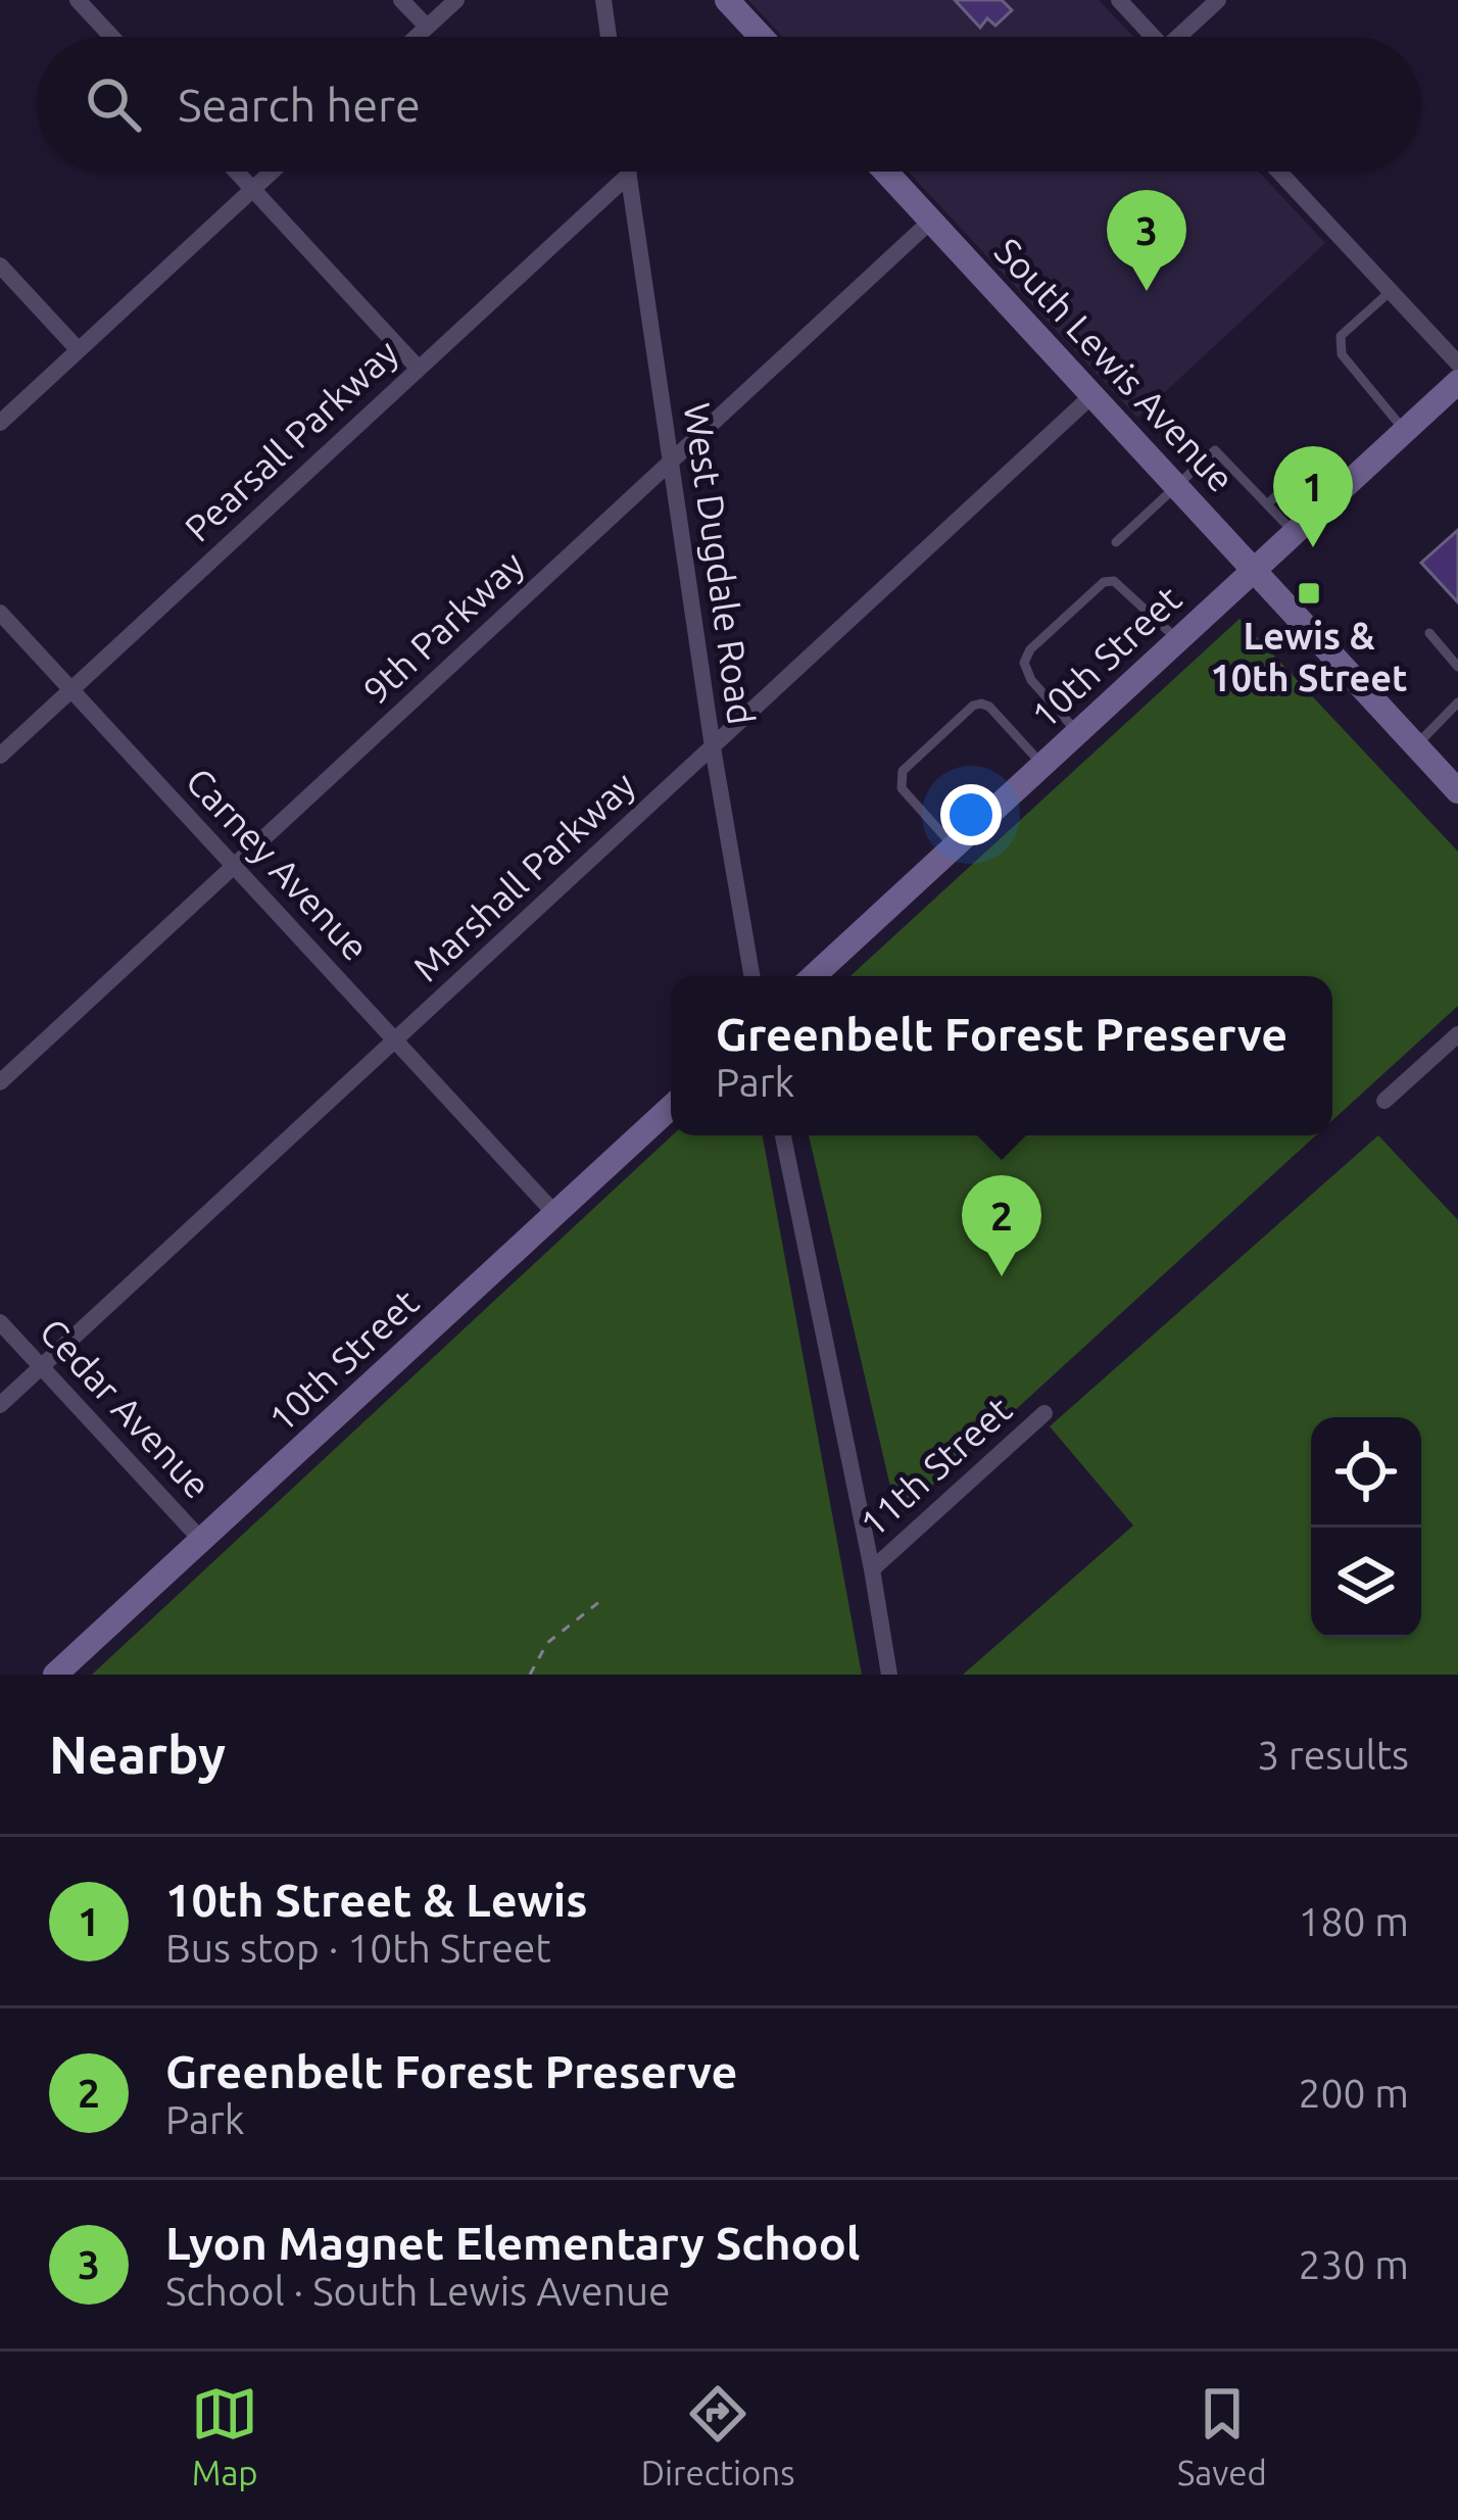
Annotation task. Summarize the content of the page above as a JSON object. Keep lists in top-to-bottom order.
{
  "streets": {
    "street": [
      "South Lewis Avenue",
      "Pearsall Parkway",
      "West Dugdale Road",
      "9th Parkway",
      "10th Street",
      "Carney Avenue",
      "Marshall Parkway",
      "Cedar Avenue",
      "11th Street"
    ]
  },
  "crossings": [
    ["South Lewis Avenue", "9th Parkway"],
    ["South Lewis Avenue", "10th Street"],
    ["South Lewis Avenue", "Marshall Parkway"],
    ["Pearsall Parkway", "West Dugdale Road"],
    ["Pearsall Parkway", "Carney Avenue"],
    ["West Dugdale Road", "9th Parkway"],
    ["West Dugdale Road", "Marshall Parkway"],
    ["9th Parkway", "Carney Avenue"],
    ["10th Street", "Carney Avenue"],
    ["10th Street", "Cedar Avenue"],
    ["Carney Avenue", "Marshall Parkway"],
    ["Marshall Parkway", "Cedar Avenue"]
  ],
  "places": {
    "transit": ["Lewis & 10th Street"]
  },
  "page": {
    "search": "Search here",
    "pins": ["3", "1", "2"],
    "popup": ["Greenbelt Forest Preserve", "Park"],
    "heading": ["Nearby", "3 results"],
    "list": [
      {
        "mark": "1",
        "name": "10th Street & Lewis",
        "note": "Bus stop · 10th Street",
        "value": "180 m"
      },
      {
        "mark": "2",
        "name": "Greenbelt Forest Preserve",
        "note": "Park",
        "value": "200 m"
      },
      {
        "mark": "3",
        "name": "Lyon Magnet Elementary School",
        "note": "School · South Lewis Avenue",
        "value": "230 m"
      }
    ],
    "nav": ["Map", "Directions", "Saved"]
  }
}
